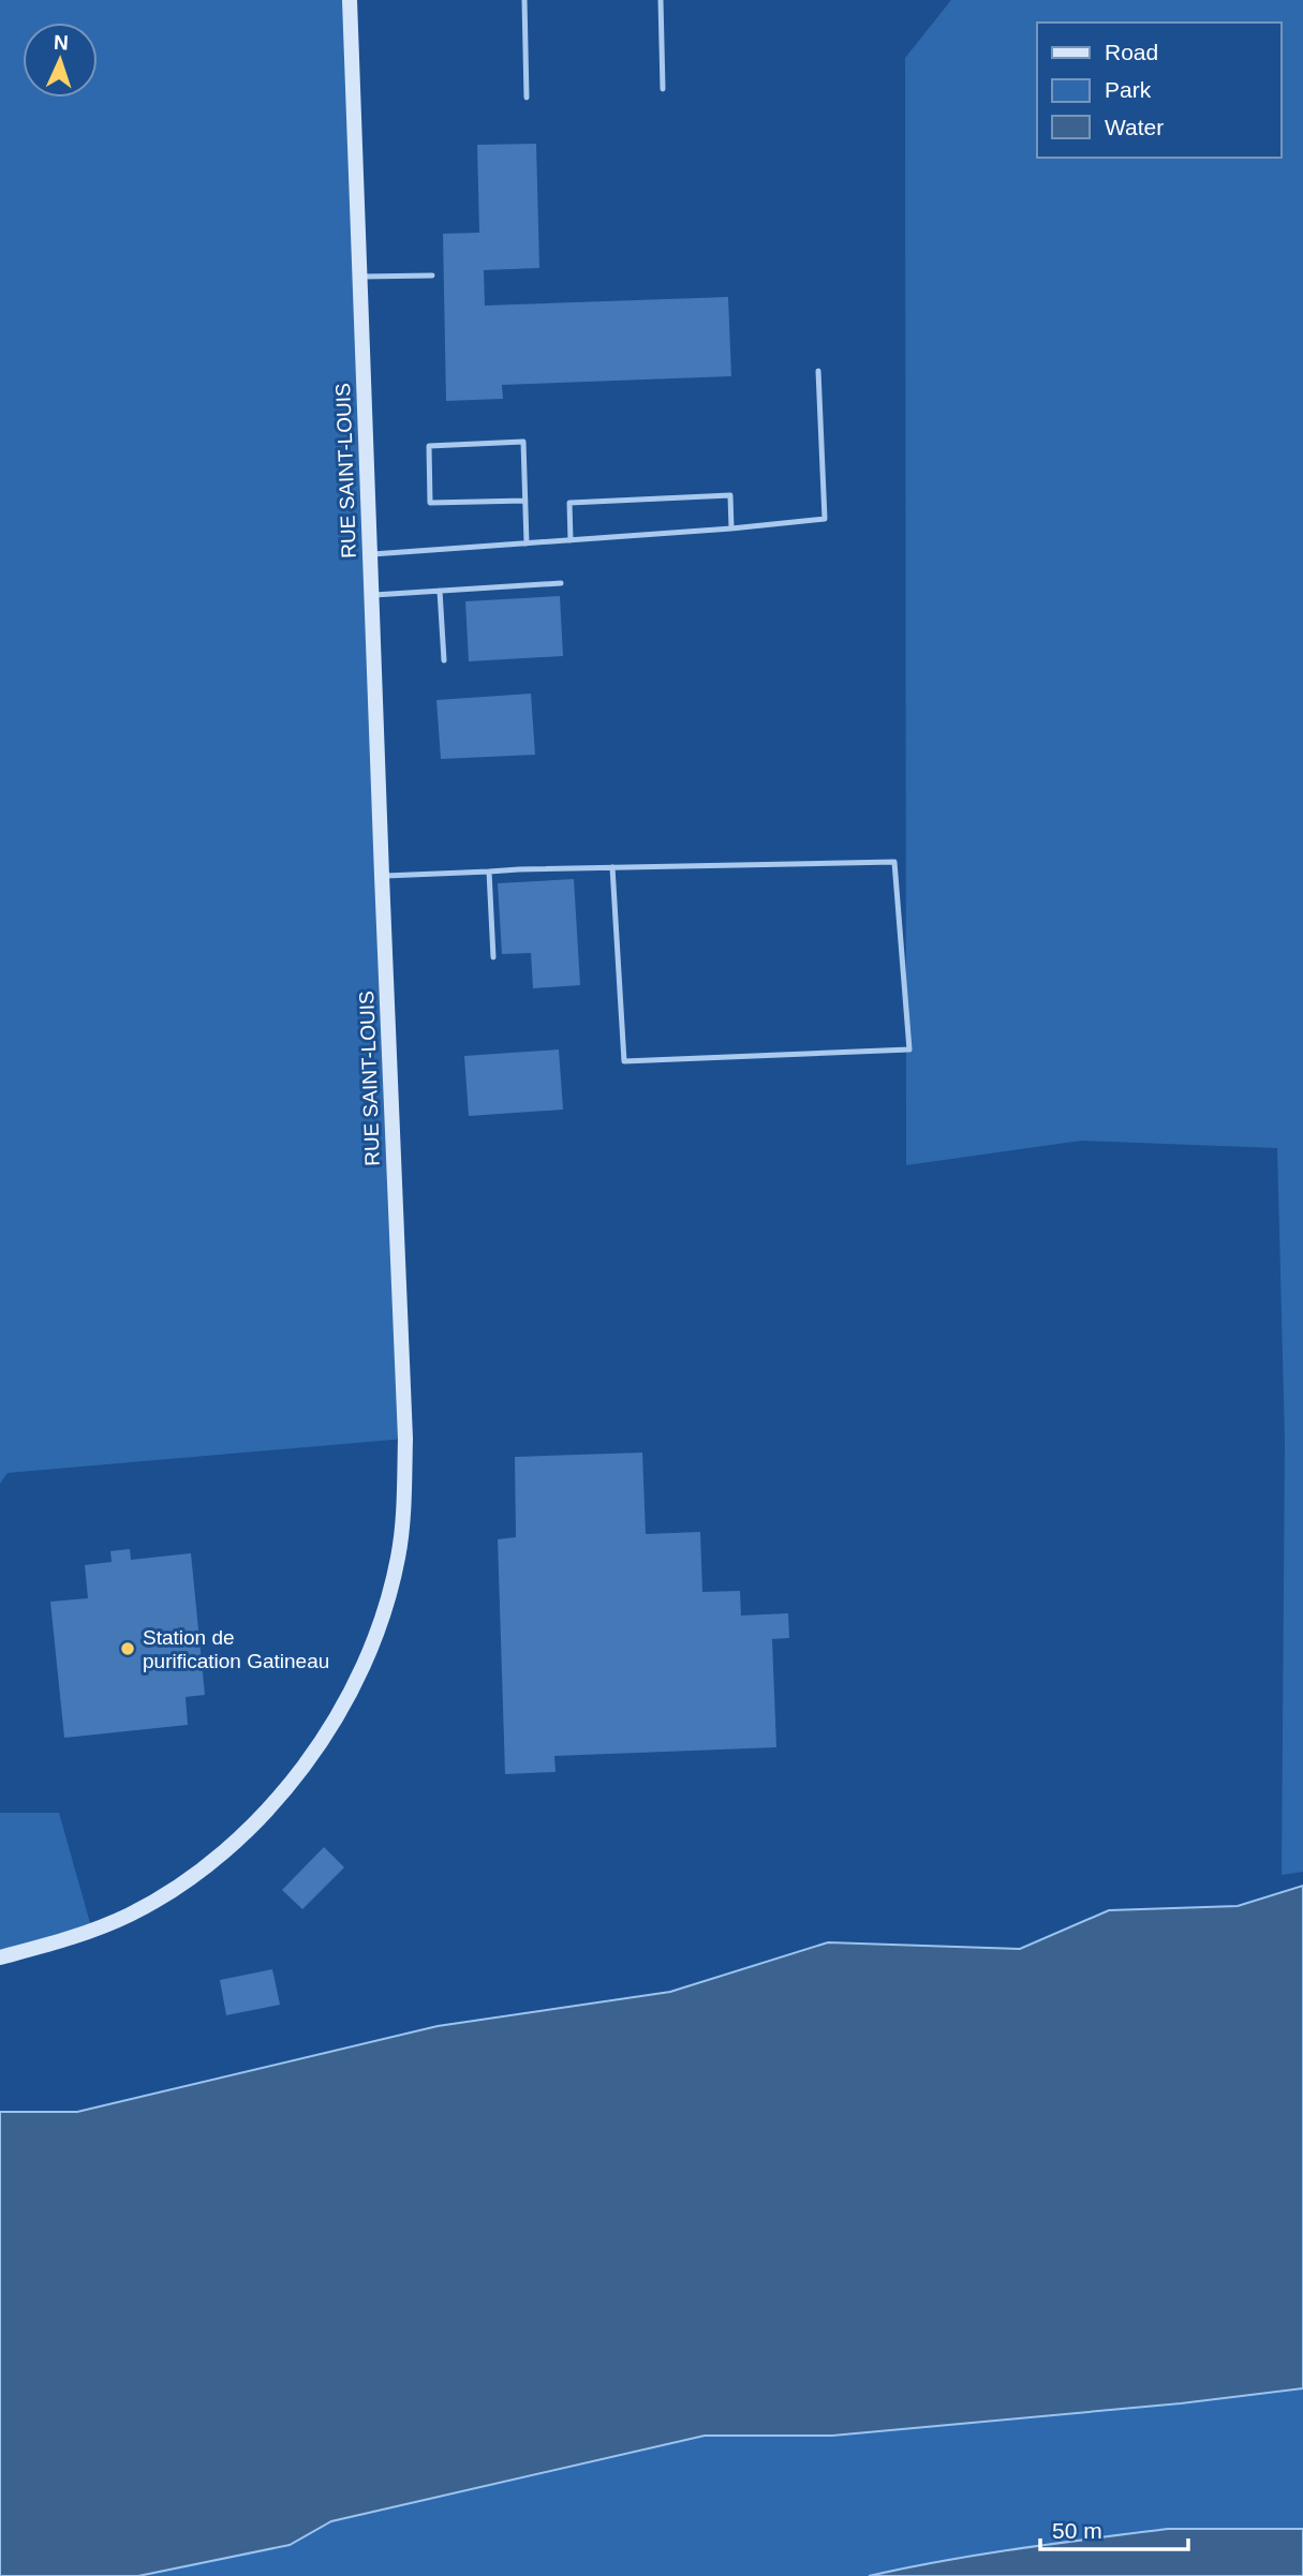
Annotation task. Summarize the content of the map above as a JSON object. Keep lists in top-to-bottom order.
{
  "streets": {
    "street": ["RUE SAINT-LOUIS"]
  },
  "places": ["Station de purification Gatineau"],
  "legend": ["Road", "Park", "Water"],
  "scale_bar": "50 m",
  "north": "top"
}
